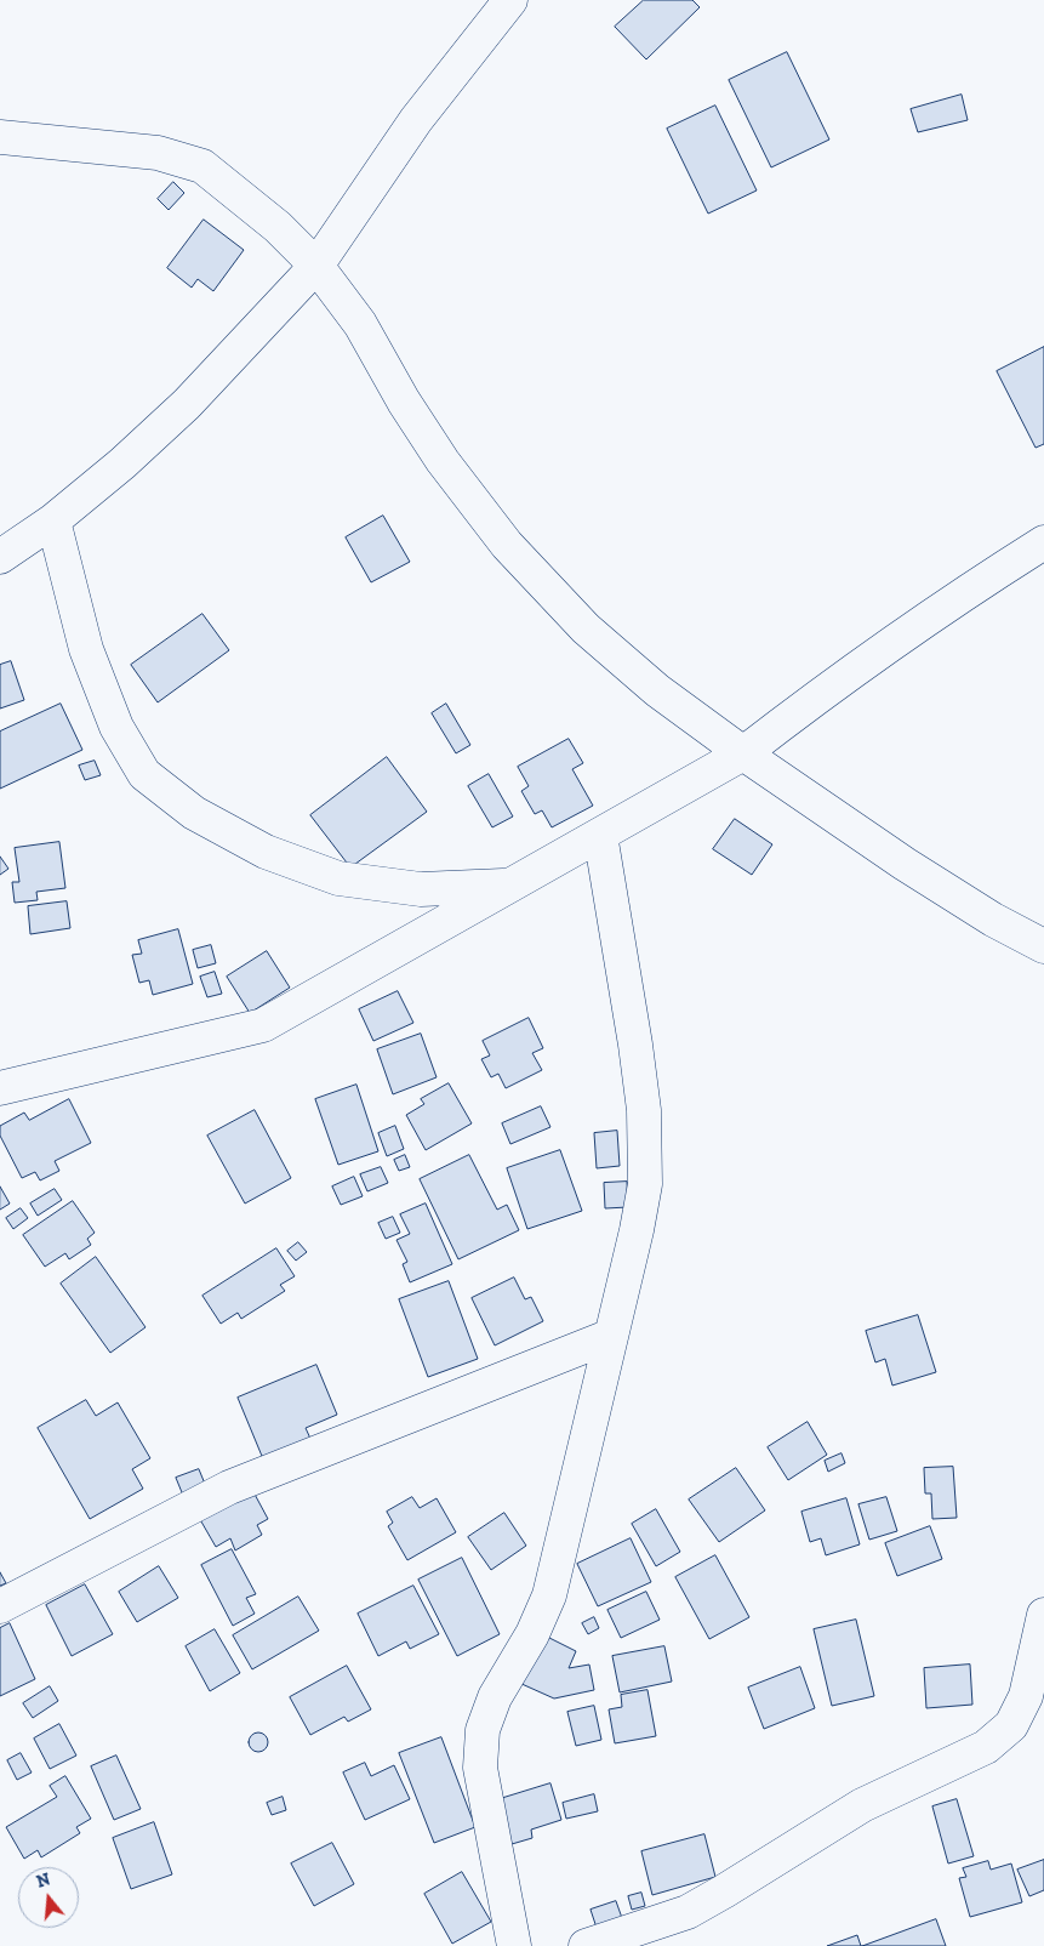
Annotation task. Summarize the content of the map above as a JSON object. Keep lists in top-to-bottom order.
{
  "north": "top"
}
